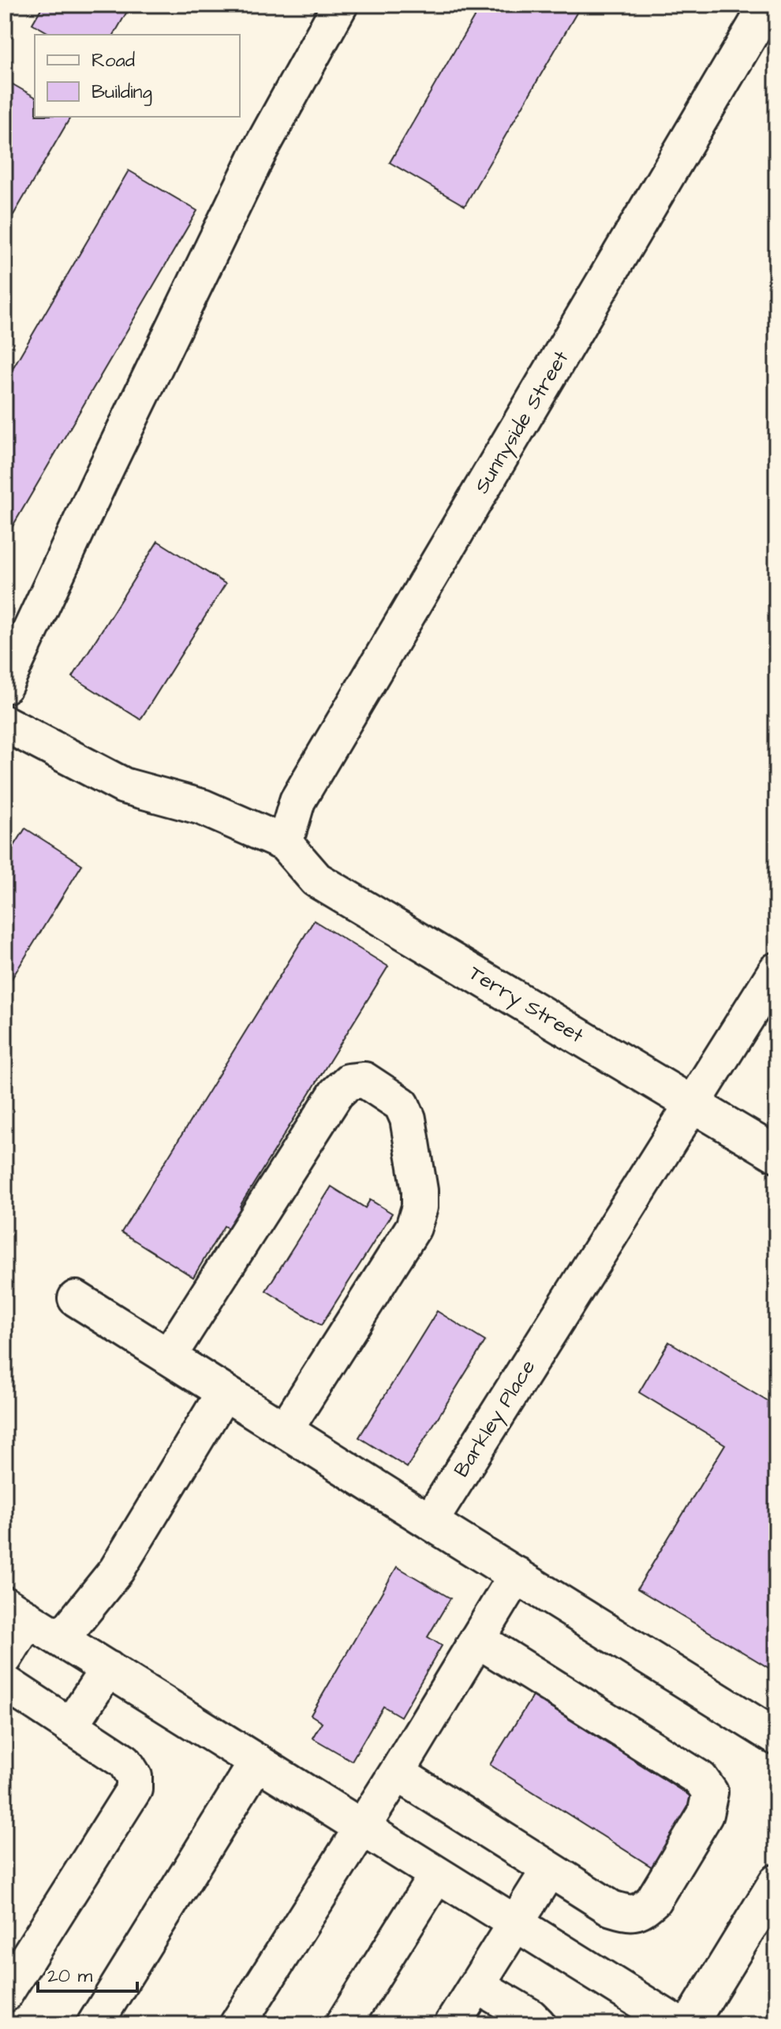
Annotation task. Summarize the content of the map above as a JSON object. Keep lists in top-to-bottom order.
{
  "streets": {
    "street": ["Sunnyside Street", "Terry Street", "Barkley Place"]
  },
  "crossings": [
    ["Sunnyside Street", "Terry Street"],
    ["Terry Street", "Barkley Place"]
  ],
  "legend": ["Road", "Building"],
  "scale_bar": "20 m"
}
